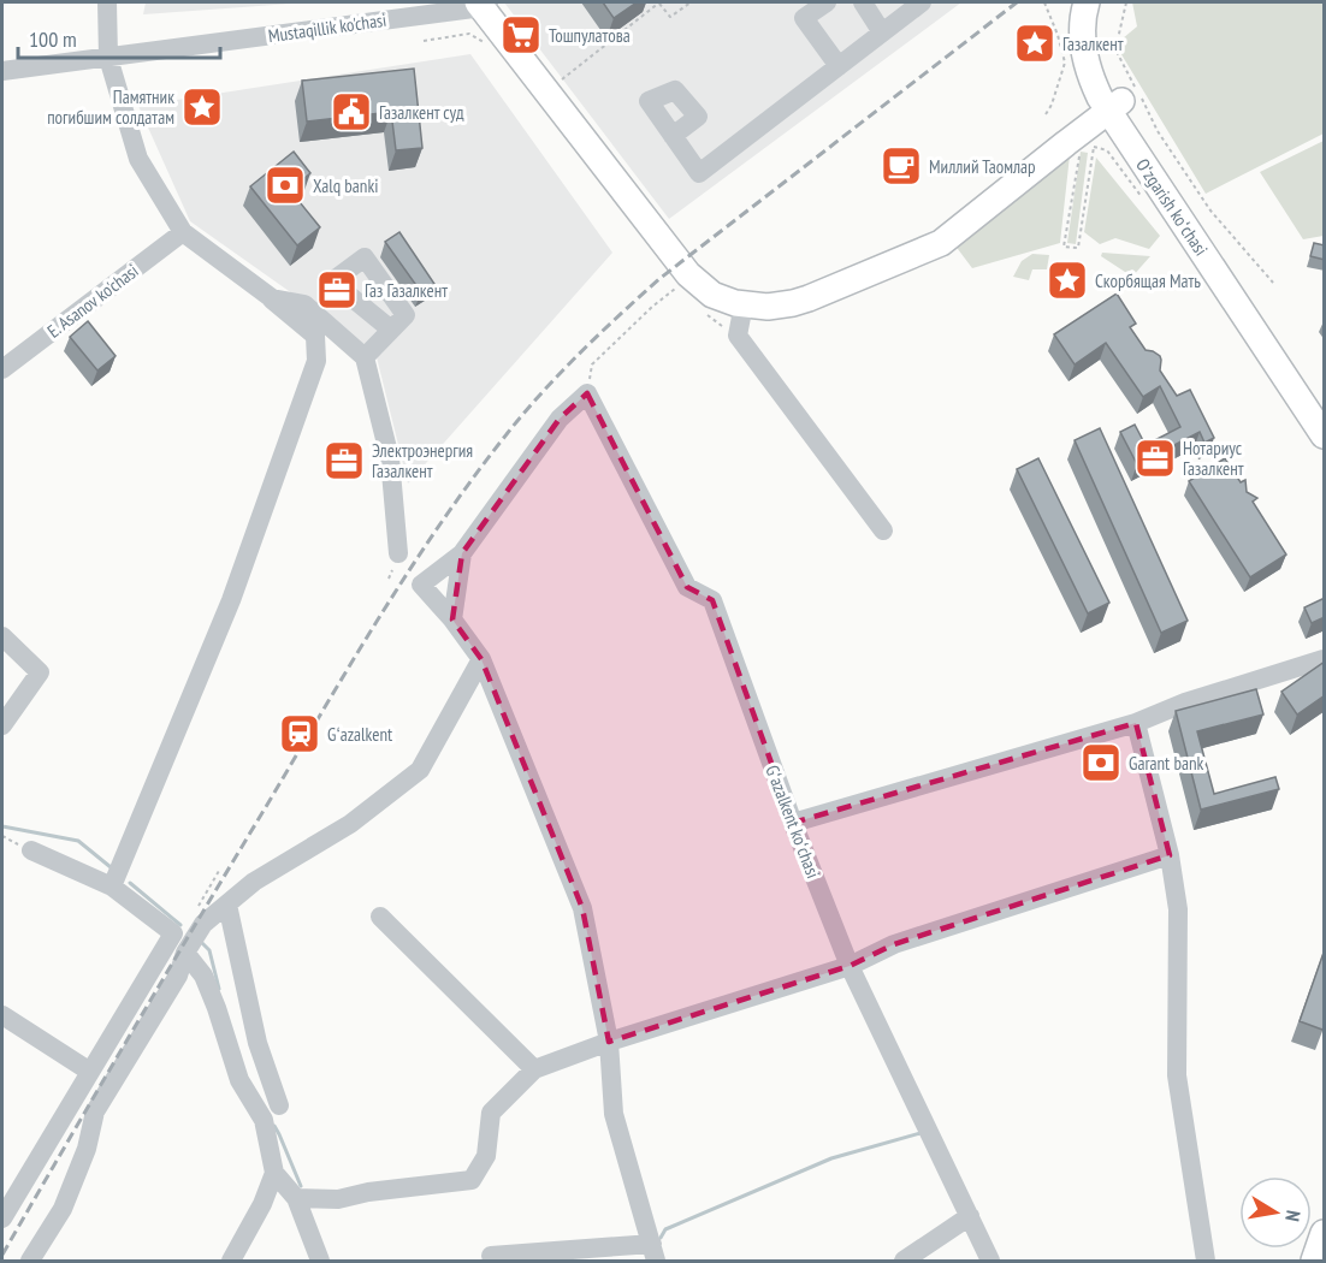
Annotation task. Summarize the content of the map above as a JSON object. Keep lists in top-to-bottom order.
{
  "streets": {
    "main road": ["Oʻzgarish koʻchasi"],
    "street": ["Mustaqillik ko'chasi", "E. Asanov ko'chasi", "Gʻazalkent koʻchasi"]
  },
  "places": {
    "supermarket": ["Тошпулатова"],
    "place": ["Газалкент", "Памятник погибшим солдатам", "Скорбящая Мать"],
    "public building": ["Газалкент суд"],
    "cafe": ["Миллий Таомлар"],
    "bank": ["Xalq banki", "Garant bank"],
    "office": ["Газ Газалкент", "Нотариус Газалкент", "Электроэнергия Газалкент"],
    "station": ["Gʻazalkent"]
  },
  "scale_bar": "100 m",
  "north": "right"
}
